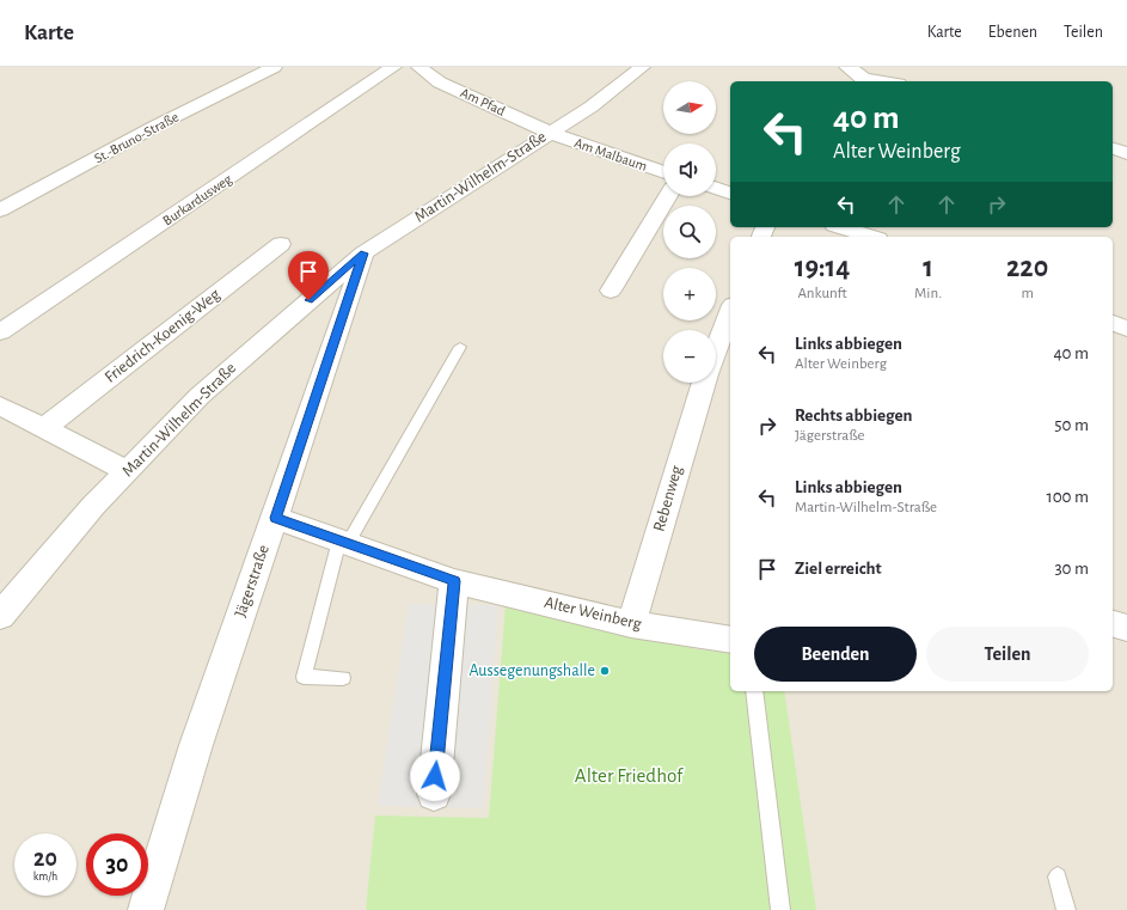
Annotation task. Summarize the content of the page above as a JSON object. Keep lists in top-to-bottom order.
{
  "streets": {
    "street": [
      "Am Pfad",
      "St.-Bruno-Straße",
      "Am Malbaum",
      "Martin-Wilhelm-Straße",
      "Burkardusweg",
      "Friedrich-Koenig-Weg",
      "Rebenweg",
      "Jägerstraße",
      "Alter Weinberg"
    ]
  },
  "crossings": [
    ["Am Pfad", "Am Malbaum"],
    ["Am Pfad", "Martin-Wilhelm-Straße"],
    ["Am Malbaum", "Martin-Wilhelm-Straße"],
    ["Martin-Wilhelm-Straße", "Jägerstraße"],
    ["Rebenweg", "Alter Weinberg"],
    ["Jägerstraße", "Alter Weinberg"]
  ],
  "parks": ["Alter Friedhof"],
  "places": ["Aussegenungshalle"],
  "north": "right",
  "page": {
    "header": "Karte",
    "nav": ["Karte", "Ebenen", "Teilen"],
    "map_buttons": ["+", "−"],
    "turn": ["40 m", "Alter Weinberg"],
    "eta": [
      "19:14",
      "Ankunft",
      "1",
      "Min.",
      "220",
      "m"
    ],
    "list": [
      {
        "name": "Links abbiegen",
        "note": "Alter Weinberg",
        "value": "40 m"
      },
      {
        "name": "Rechts abbiegen",
        "note": "Jägerstraße",
        "value": "50 m"
      },
      {
        "name": "Links abbiegen",
        "note": "Martin-Wilhelm-Straße",
        "value": "100 m"
      },
      {
        "name": "Ziel erreicht",
        "value": "30 m"
      }
    ],
    "buttons": ["Beenden", "Teilen"],
    "speed": "20 km/h",
    "limit": "30"
  }
}
